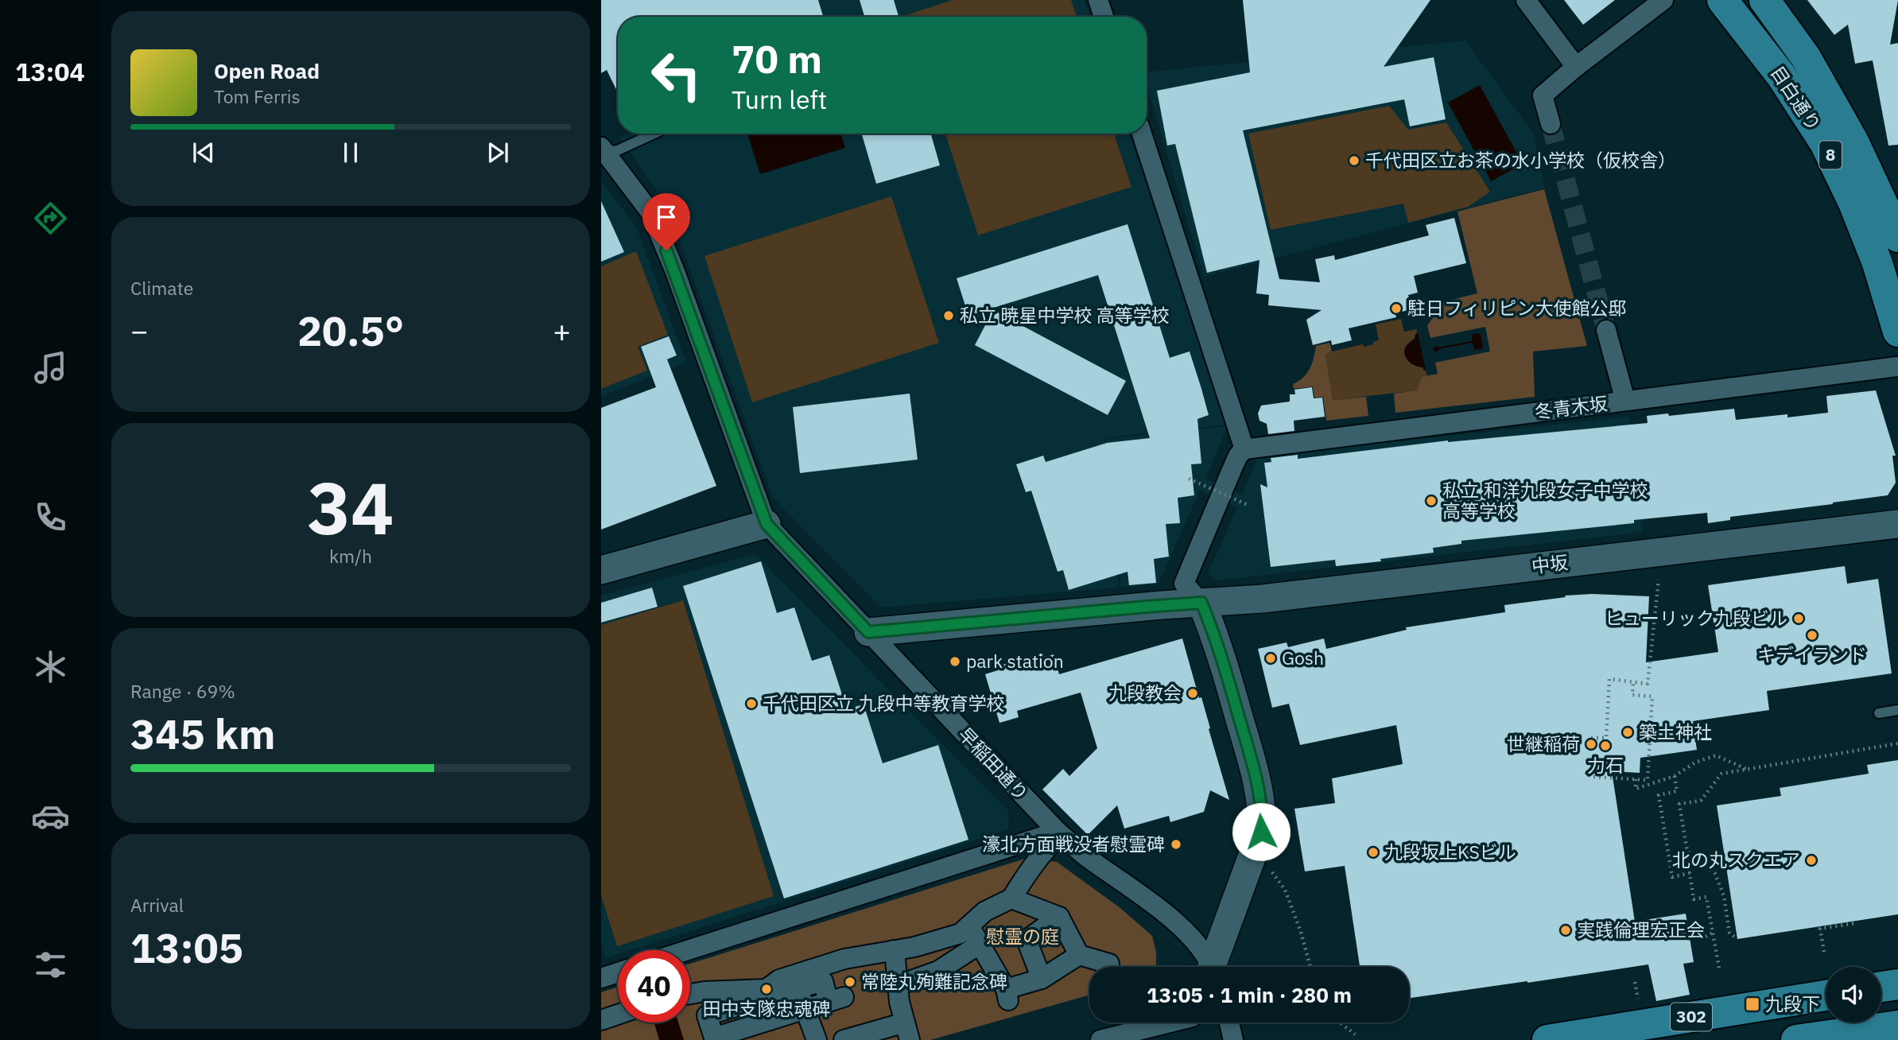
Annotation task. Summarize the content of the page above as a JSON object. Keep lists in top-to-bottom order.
{
  "streets": {
    "main road": ["目白通り", "8", "302"],
    "street": ["冬青木坂", "中坂", "早稲田通り"]
  },
  "crossings": [
    ["中坂", "早稲田通り"]
  ],
  "parks": ["慰霊の庭"],
  "places": {
    "other": [
      "千代田区立お茶の水小学校（仮校舎）",
      "駐日フィリピン大使館公邸",
      "私立 暁星中学校 高等学校",
      "私立 和洋九段女子中学校 高等学校",
      "ヒューリック九段ビル",
      "キデイランド",
      "Gosh",
      "park station",
      "九段教会",
      "千代田区立 九段中等教育学校",
      "築土神社",
      "世継稲荷",
      "力石",
      "濠北方面戦没者慰霊碑",
      "九段坂上KSビル",
      "北の丸スクエア",
      "実践倫理宏正会",
      "常陸丸殉難記念碑",
      "田中支隊忠魂碑"
    ],
    "transit": ["九段下"]
  },
  "page": {
    "tabs": "13:04",
    "turn": ["70 m", "Turn left"],
    "song": ["Open Road", "Tom Ferris"],
    "tile": [
      "Climate",
      ["34", "km/h"],
      ["Range · 69%", "345 km"],
      ["Arrival", "13:05"]
    ],
    "heat": ["−", "20.5°", "+"],
    "limit": "40",
    "trip": "13:05 · 1 min · 280 m"
  }
}
